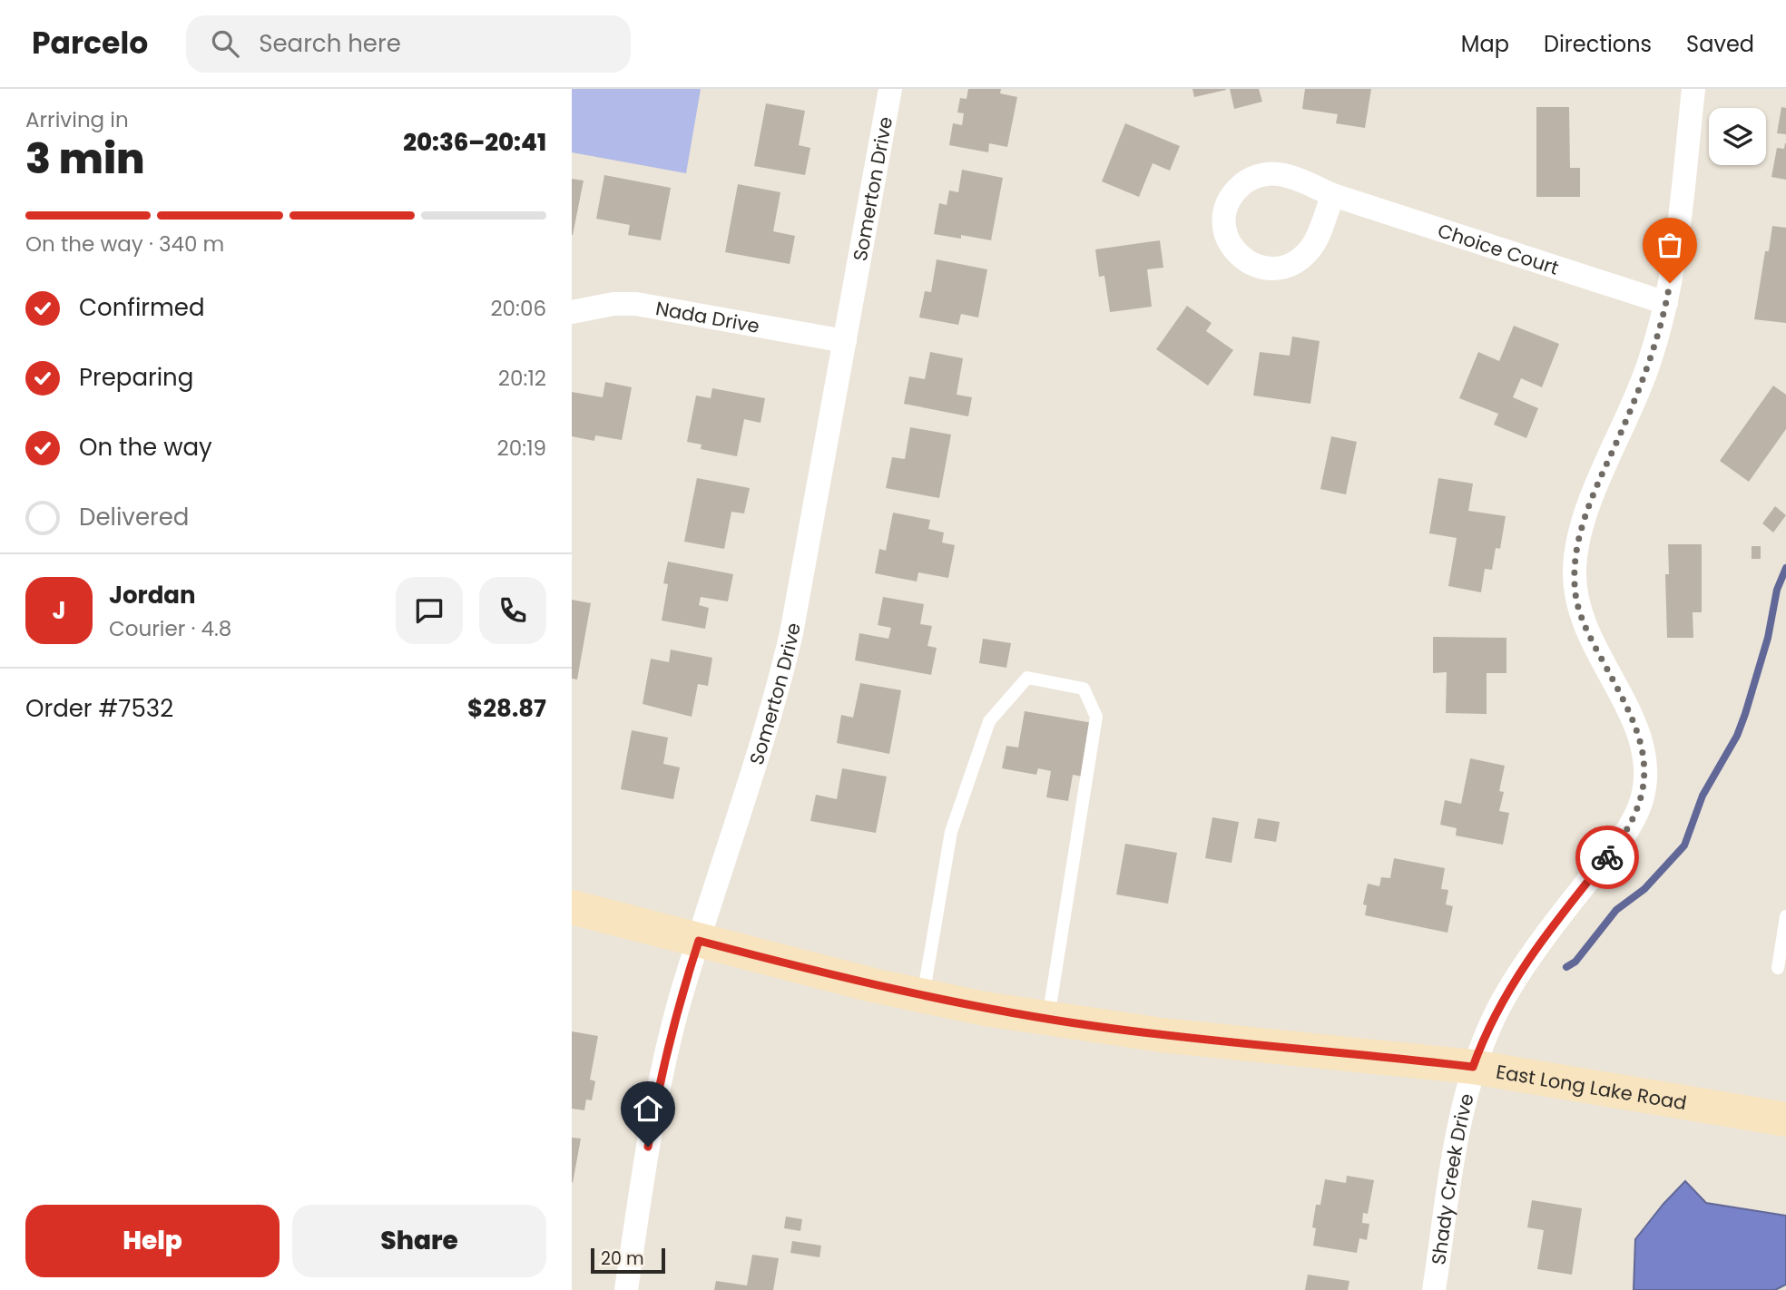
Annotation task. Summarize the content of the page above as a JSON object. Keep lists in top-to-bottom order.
{
  "streets": {
    "main road": ["East Long Lake Road"],
    "street": [
      "Somerton Drive",
      "Choice Court",
      "Nada Drive",
      "Shady Creek Drive"
    ]
  },
  "crossings": [
    ["Somerton Drive", "Nada Drive"],
    ["Somerton Drive", "East Long Lake Road"],
    ["Choice Court", "Shady Creek Drive"],
    ["East Long Lake Road", "Shady Creek Drive"]
  ],
  "scale_bar": "20 m",
  "page": {
    "header": "Parcelo",
    "search": "Search here",
    "nav": ["Map", "Directions", "Saved"],
    "heading": ["3 min", "Arriving in", "20:36–20:41"],
    "panel": [
      "Jordan",
      "Courier · 4.8",
      "Order #7532",
      "$28.87"
    ],
    "bar": "On the way · 340 m",
    "list": [
      ["Confirmed", "20:06"],
      ["Preparing", "20:12"],
      ["On the way", "20:19"],
      "Delivered"
    ],
    "round": "J",
    "buttons": ["Help", "Share"],
    "scale": "20 m"
  }
}
